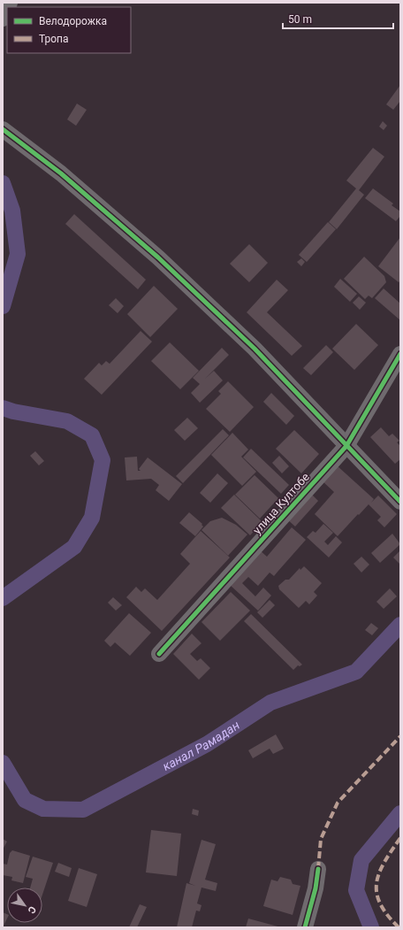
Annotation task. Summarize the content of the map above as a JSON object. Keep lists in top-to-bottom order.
{
  "streets": {
    "street": ["улица Култобе"]
  },
  "water": ["канал Рамадан"],
  "legend": ["Велодорожка", "Тропа"],
  "scale_bar": "50 m",
  "north": "bottom right"
}
